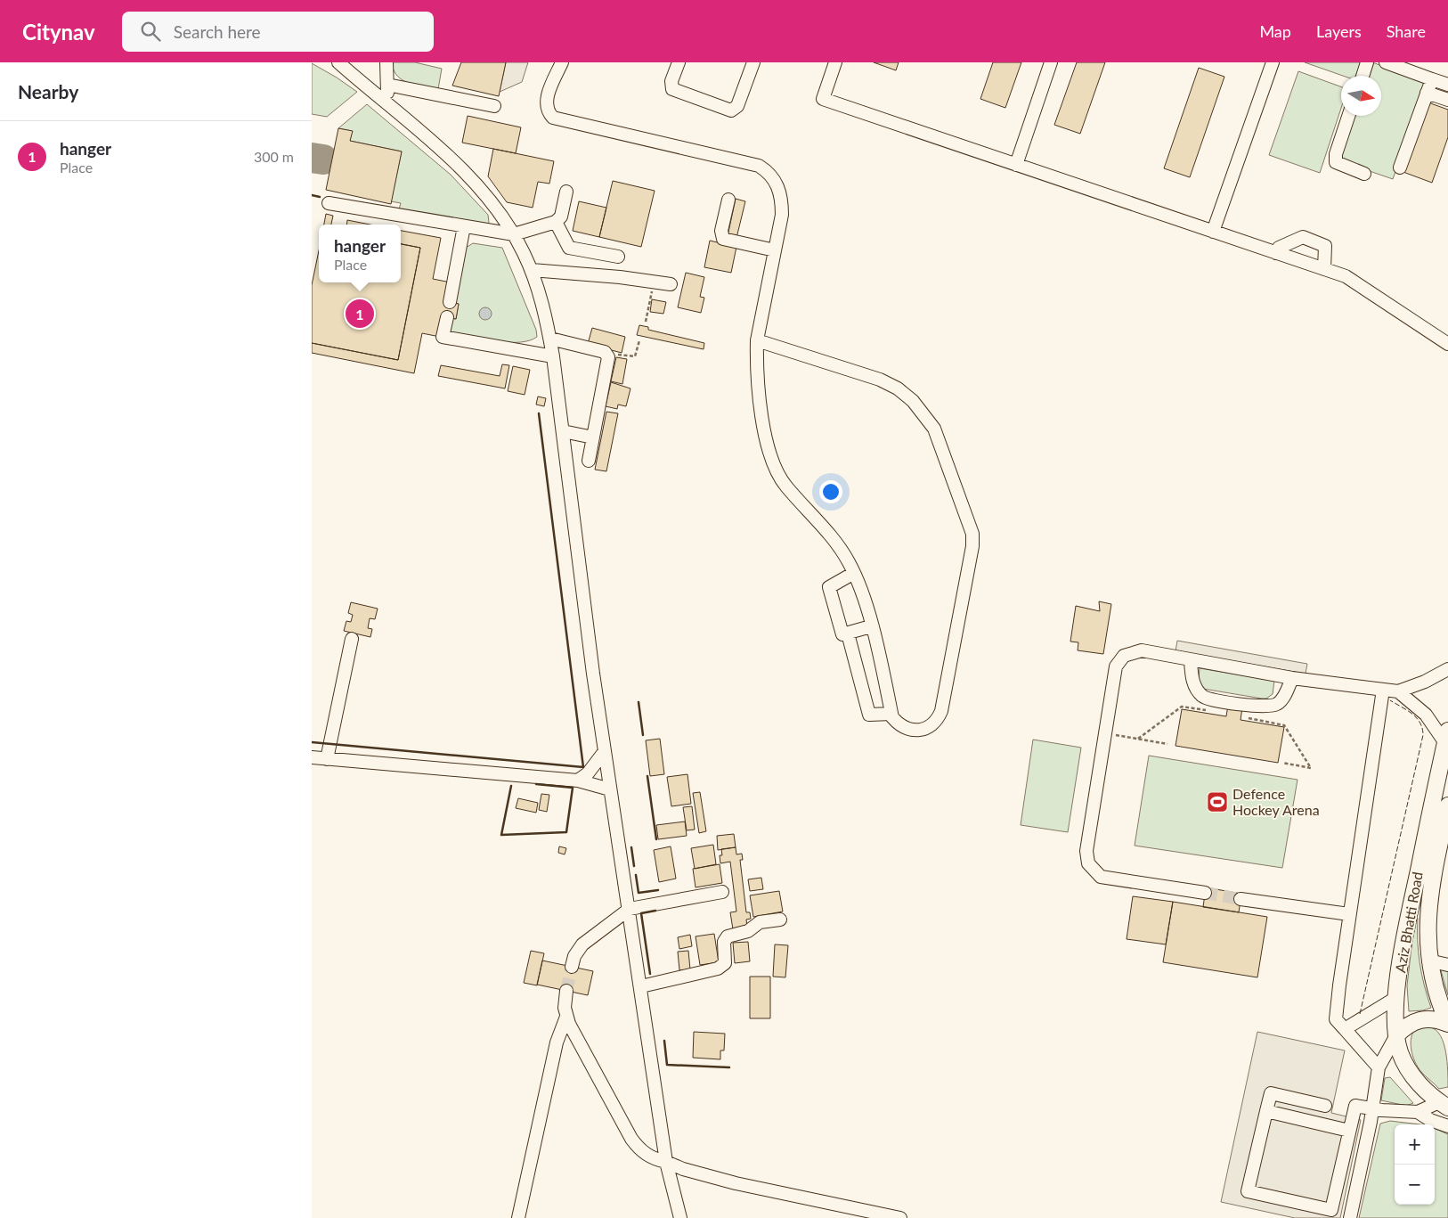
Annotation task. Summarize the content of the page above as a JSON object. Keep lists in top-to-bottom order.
{
  "streets": {
    "main road": ["Aziz Bhatti Road"]
  },
  "places": {
    "sports": ["Defence Hockey Arena"]
  },
  "north": "right",
  "page": {
    "header": "Citynav",
    "search": "Search here",
    "nav": ["Map", "Layers", "Share"],
    "heading": "Nearby",
    "list": [
      {
        "mark": "1",
        "name": "hanger",
        "note": "Place",
        "value": "300 m"
      }
    ],
    "popup": ["hanger", "Place"],
    "pins": "1",
    "map_buttons": ["+", "−"]
  }
}
